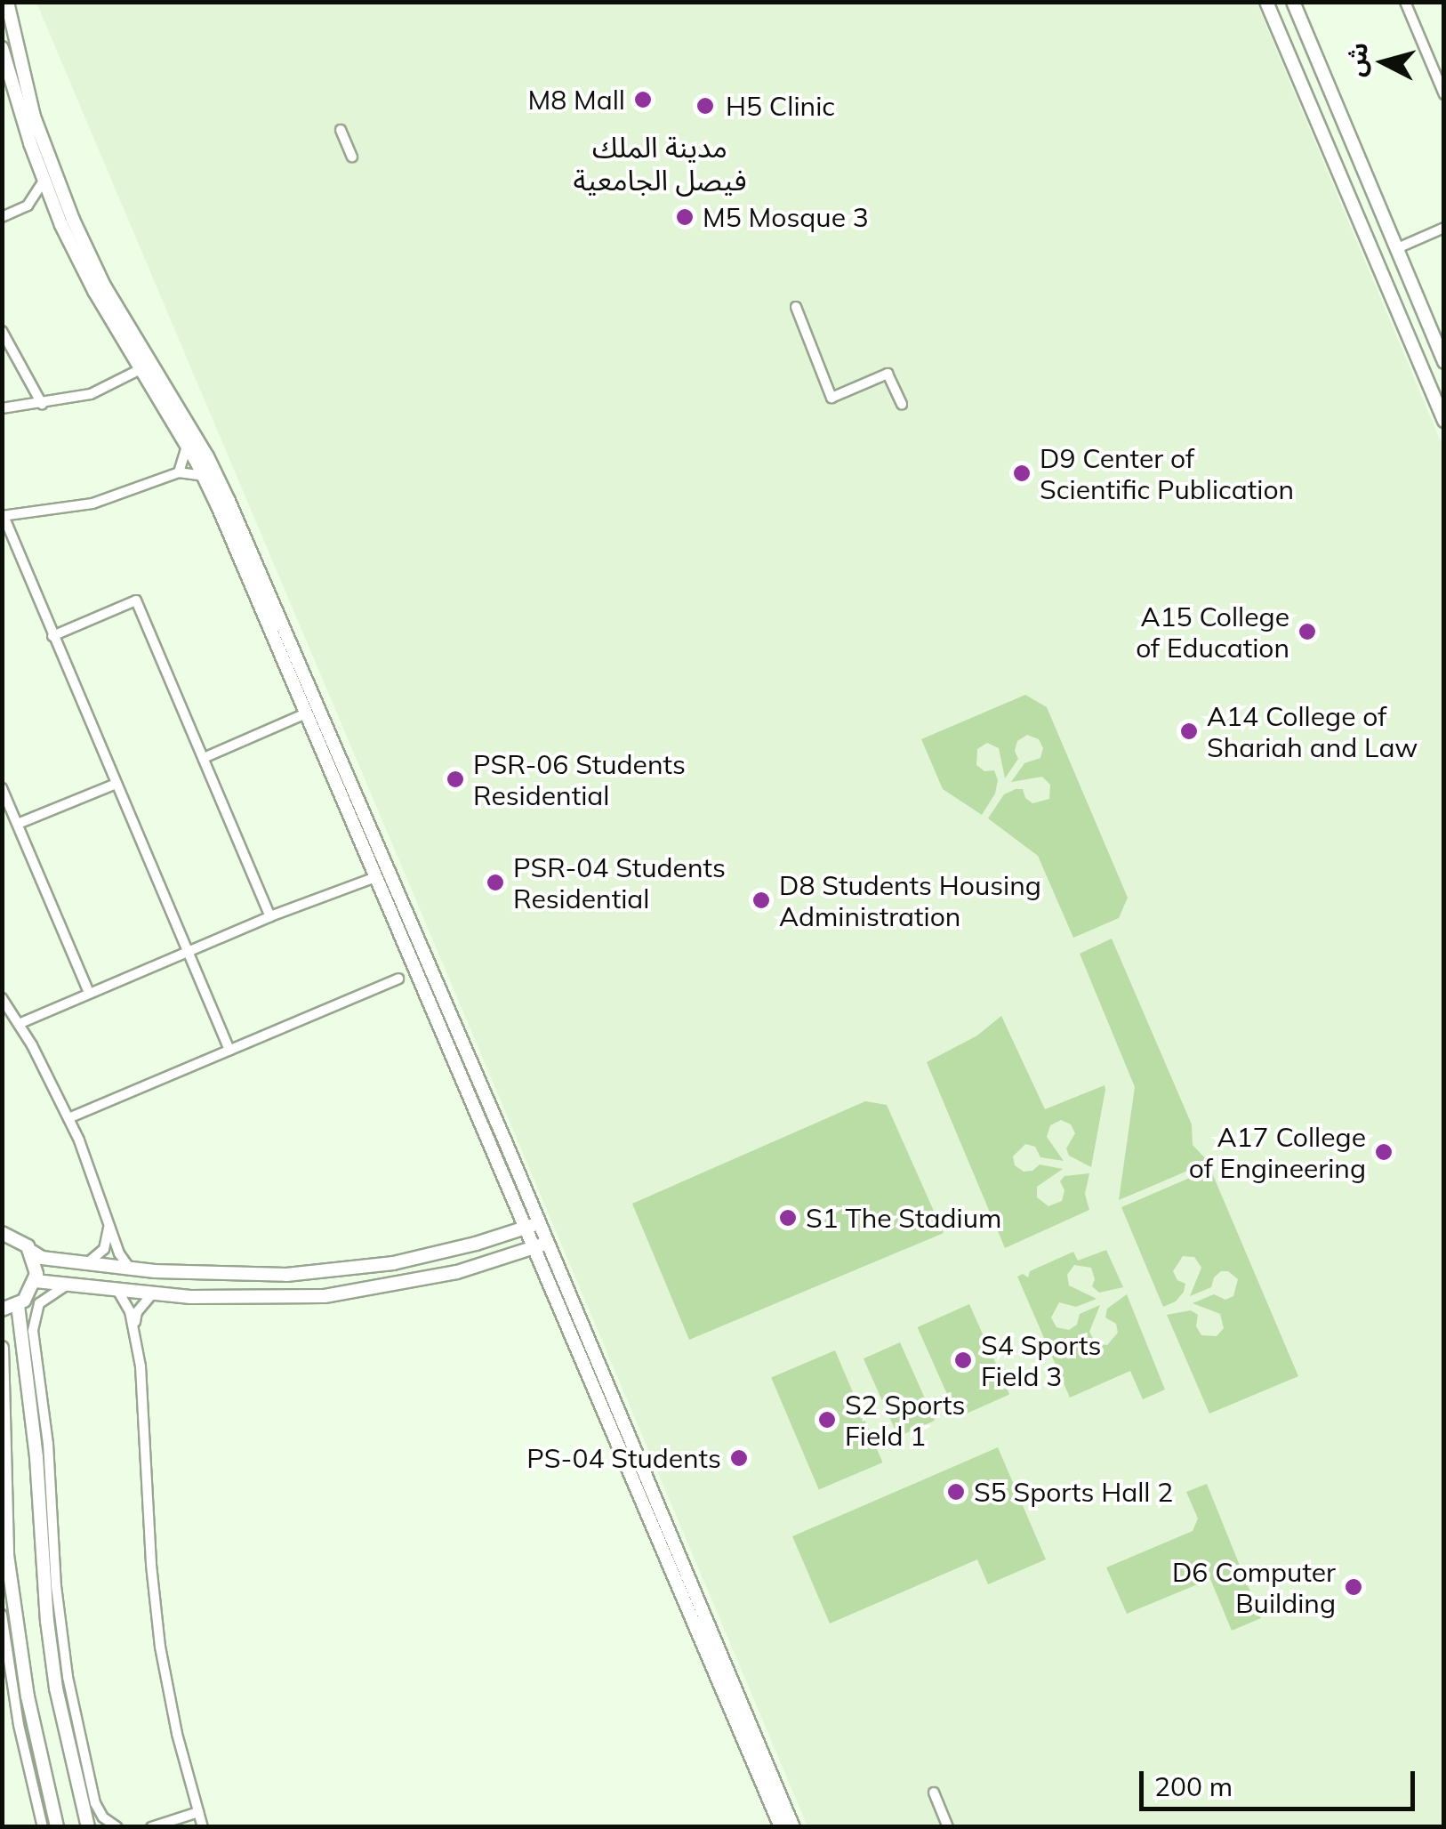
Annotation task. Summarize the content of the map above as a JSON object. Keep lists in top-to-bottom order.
{
  "districts": ["مدينة الملك فيصل الجامعية"],
  "places": [
    "M8 Mall",
    "H5 Clinic",
    "M5 Mosque 3",
    "D9 Center of Scientific Publication",
    "A15 College of Education",
    "A14 College of Shariah and Law",
    "PSR-06 Students Residential",
    "PSR-04 Students Residential",
    "D8 Students Housing Administration",
    "A17 College of Engineering",
    "S1 The Stadium",
    "S4 Sports Field 3",
    "S2 Sports Field 1",
    "PS-04 Students",
    "S5 Sports Hall 2",
    "D6 Computer Building"
  ],
  "scale_bar": "200 m",
  "north": "left"
}
